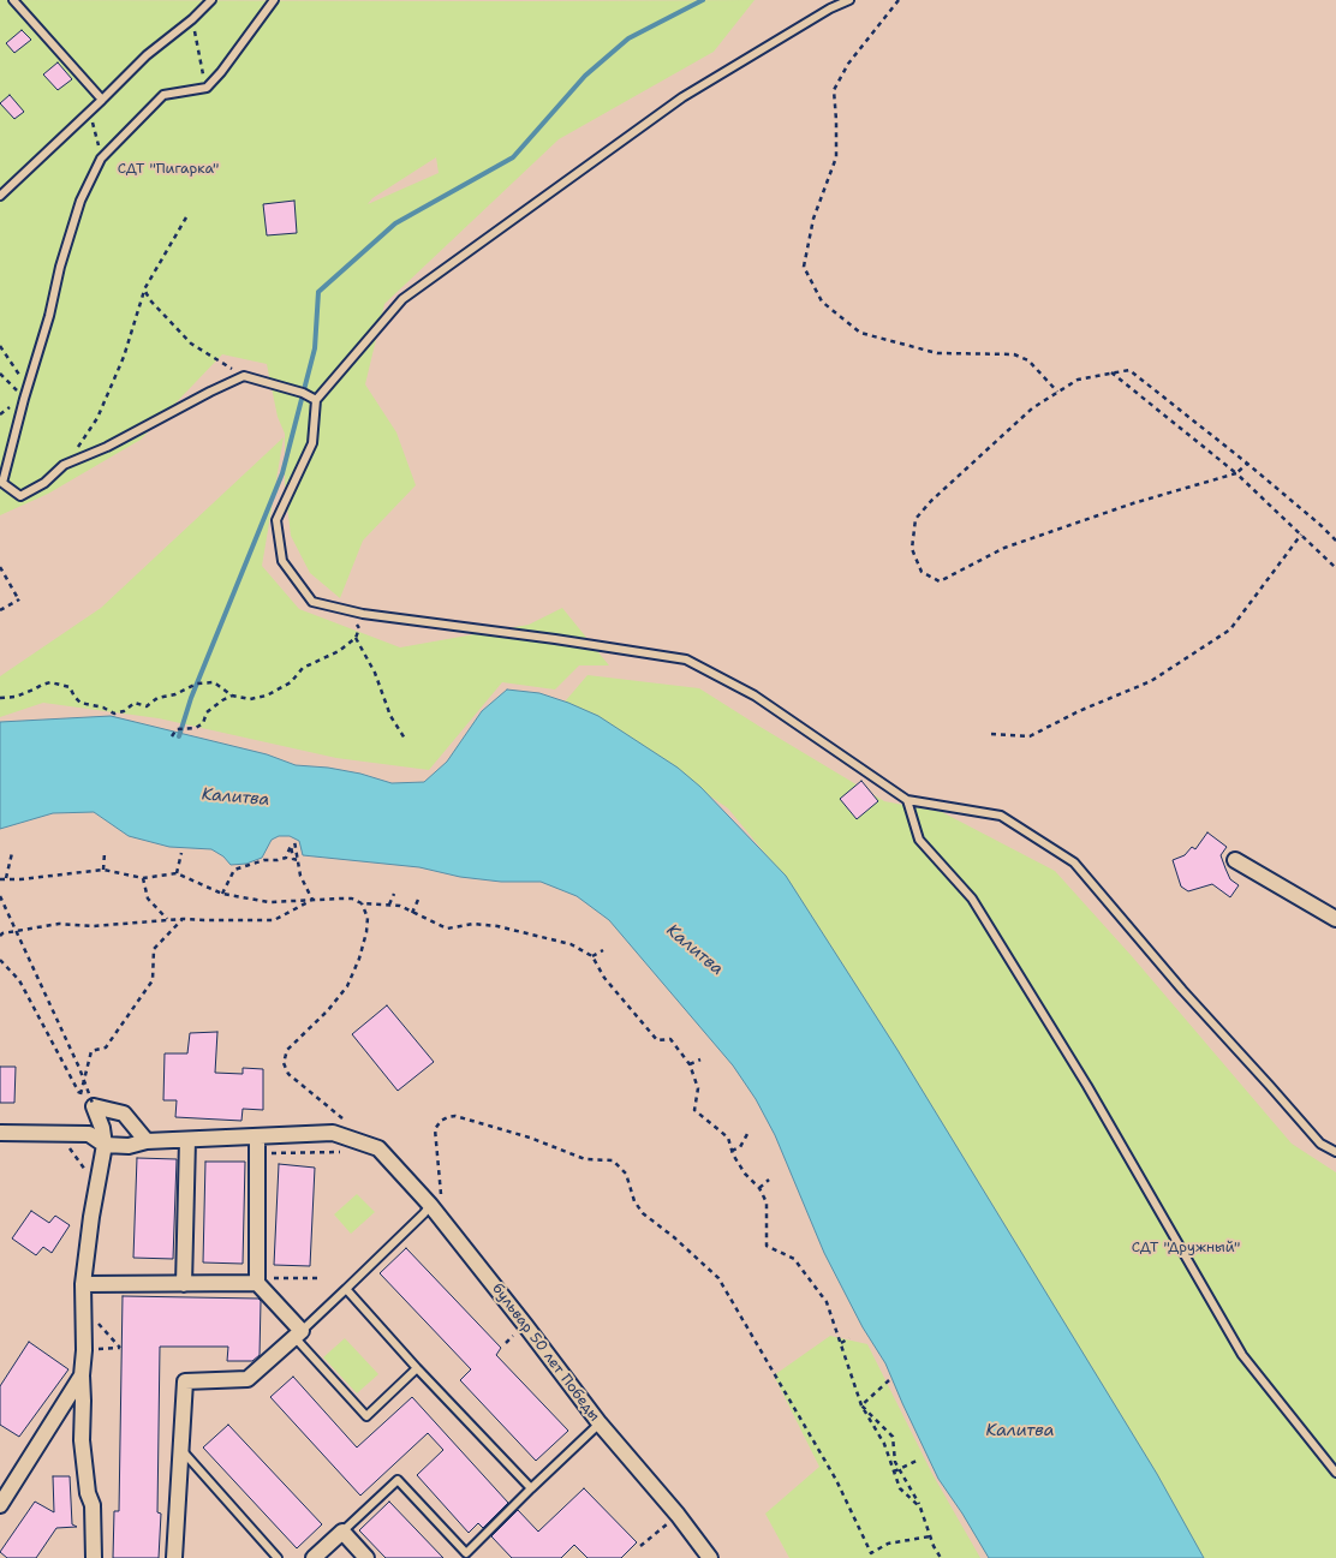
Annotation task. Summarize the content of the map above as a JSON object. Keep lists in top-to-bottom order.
{
  "streets": {
    "street": ["бульвар 50 лет Победы"]
  },
  "water": ["Калитва"],
  "parks": ["СДТ \"Пигарка\"", "СДТ \"Дружный\""]
}
